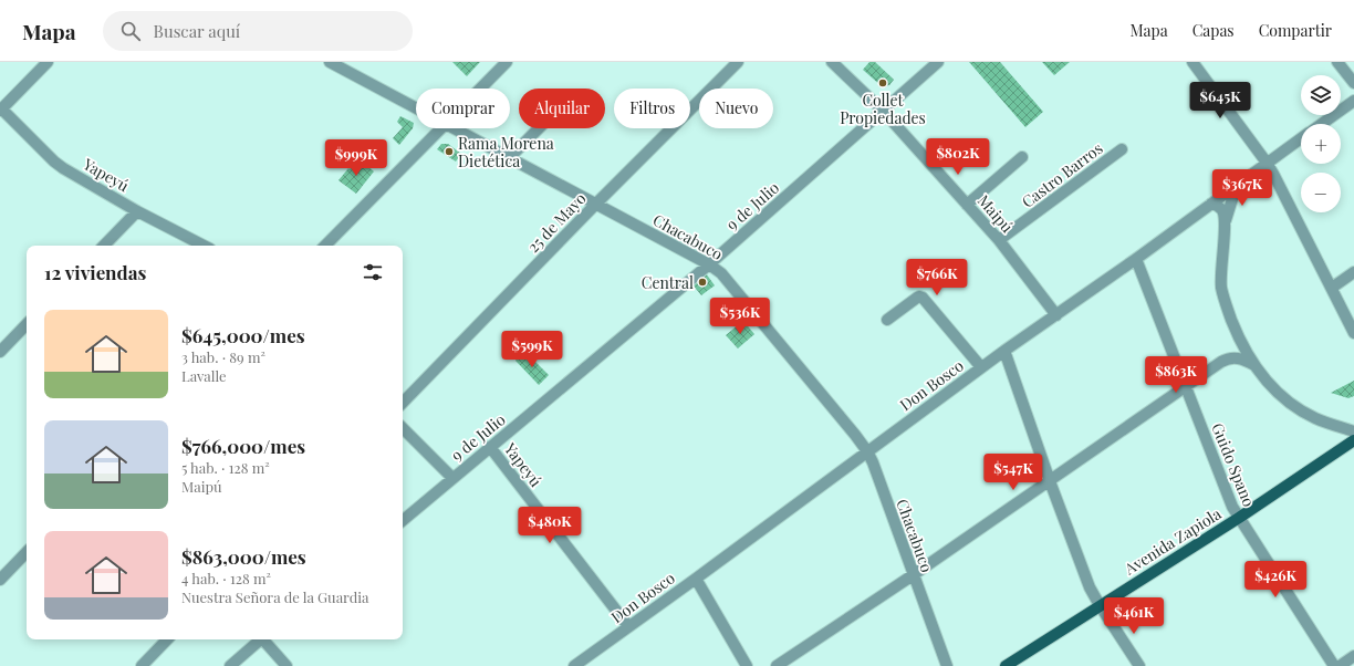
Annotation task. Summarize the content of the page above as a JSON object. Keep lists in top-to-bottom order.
{
  "streets": {
    "main road": ["Avenida Zapiola"],
    "street": [
      "Yapeyú",
      "Castro Barros",
      "9 de Julio",
      "Maipú",
      "25 de Mayo",
      "Chacabuco",
      "Don Bosco",
      "Guido Spano"
    ]
  },
  "crossings": [
    ["Yapeyú", "9 de Julio"],
    ["Yapeyú", "Don Bosco"],
    ["Castro Barros", "Maipú"],
    ["9 de Julio", "Maipú"],
    ["9 de Julio", "Chacabuco"],
    ["Maipú", "Don Bosco"],
    ["25 de Mayo", "Chacabuco"],
    ["Chacabuco", "Don Bosco"],
    ["Don Bosco", "Guido Spano"],
    ["Guido Spano", "Avenida Zapiola"]
  ],
  "places": ["Collet Propiedades", "Rama Morena Dietética", "Central"],
  "page": {
    "header": "Mapa",
    "search": "Buscar aquí",
    "nav": ["Mapa", "Capas", "Compartir"],
    "map_buttons": ["+", "−"],
    "price": [
      "$645K",
      "$802K",
      "$999K",
      "$367K",
      "$766K",
      "$536K",
      "$599K",
      "$863K",
      "$547K",
      "$480K",
      "$426K",
      "$461K"
    ],
    "chip": [
      "Comprar",
      "Alquilar",
      "Filtros",
      "Nuevo"
    ],
    "heading": "12 viviendas",
    "list": [
      {
        "name": "$645,000/mes",
        "note": "3 hab. · 89 m² · Lavalle"
      },
      {
        "name": "$766,000/mes",
        "note": "5 hab. · 128 m² · Maipú"
      },
      {
        "name": "$863,000/mes",
        "note": "4 hab. · 128 m² · Nuestra Señora de la Guardia"
      }
    ]
  }
}
